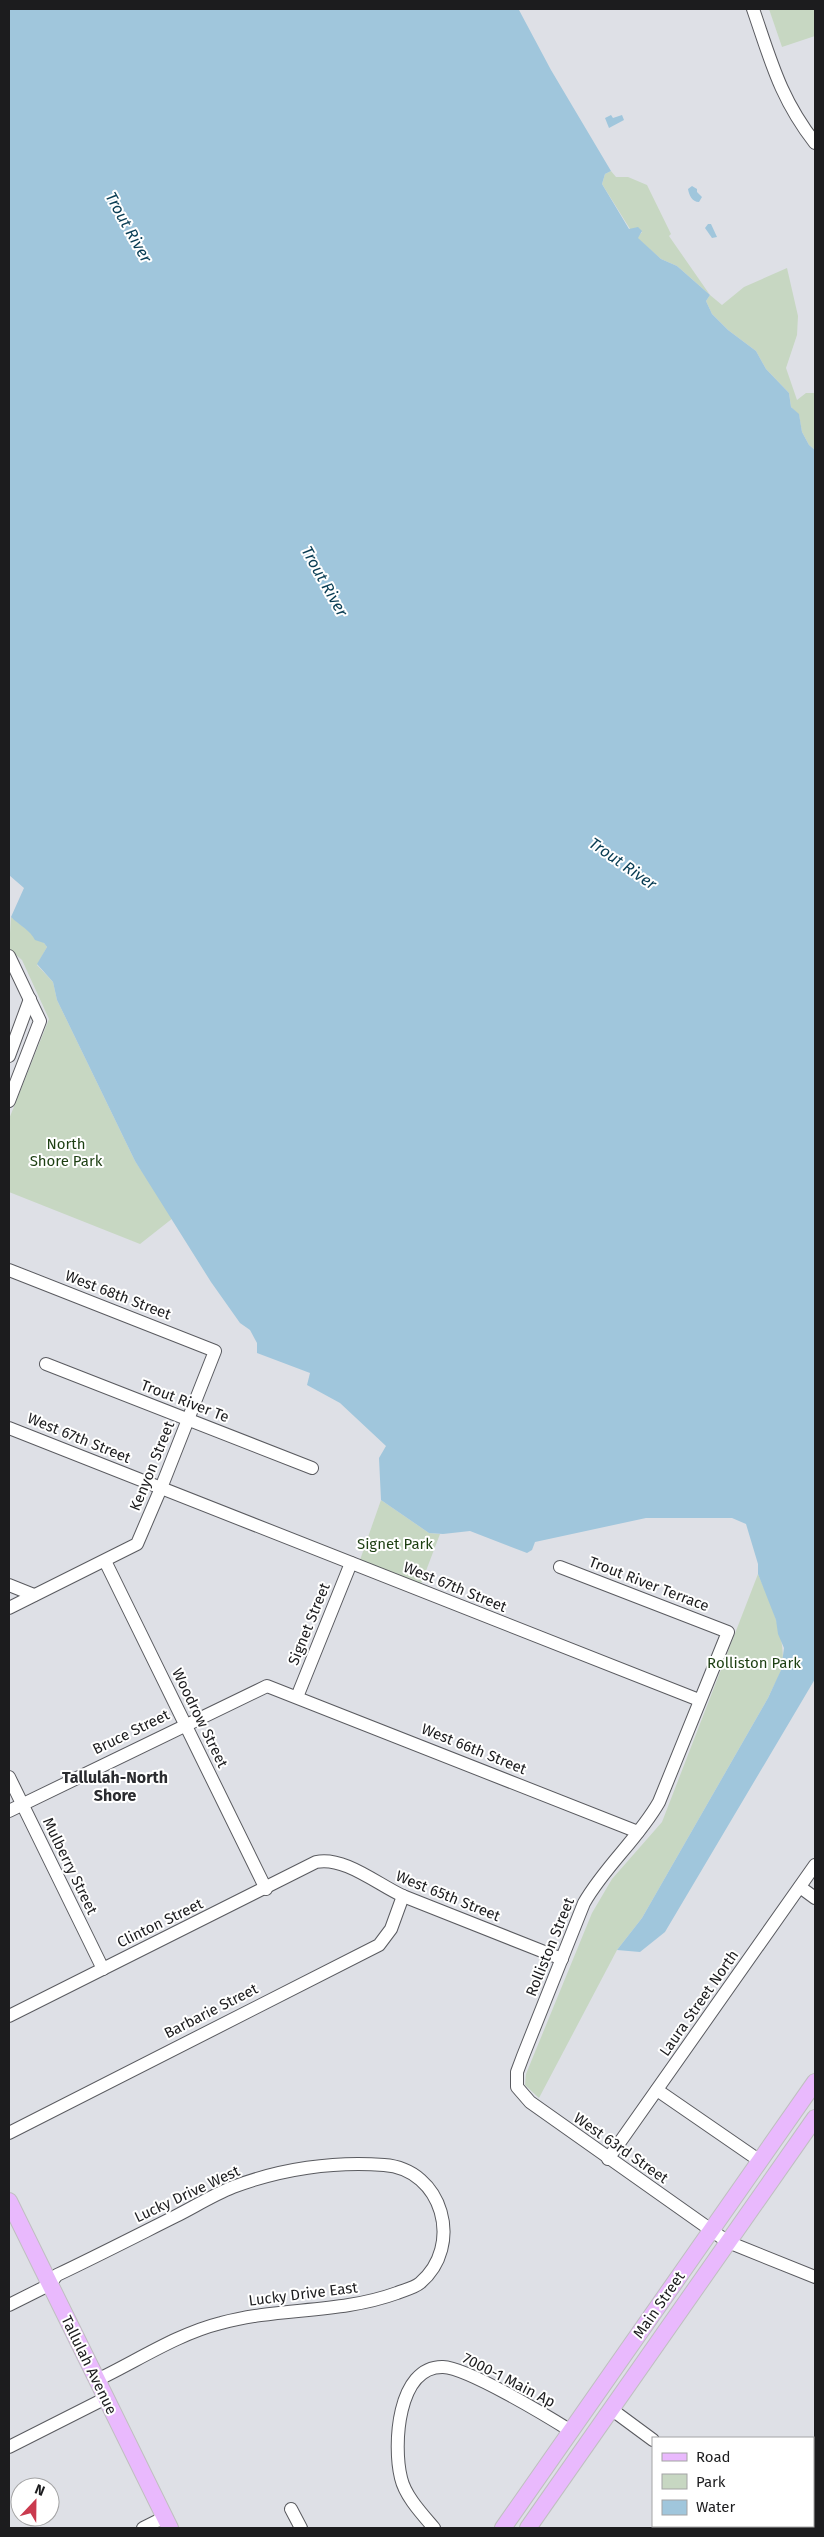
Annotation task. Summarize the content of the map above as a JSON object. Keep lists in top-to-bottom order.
{
  "streets": {
    "main road": ["Main Street", "Tallulah Avenue"],
    "street": [
      "West 68th Street",
      "Trout River Te",
      "West 67th Street",
      "Kenyon Street",
      "Trout River Terrace",
      "Signet Street",
      "Woodrow Street",
      "Bruce Street",
      "West 66th Street",
      "Mulberry Street",
      "West 65th Street",
      "Clinton Street",
      "Rolliston Street",
      "Laura Street North",
      "Barbarie Street",
      "West 63rd Street",
      "Lucky Drive West",
      "Lucky Drive East",
      "7000-1 Main Ap"
    ]
  },
  "crossings": [
    ["West 68th Street", "Kenyon Street"],
    ["Trout River Te", "Kenyon Street"],
    ["West 67th Street", "Kenyon Street"],
    ["West 67th Street", "Trout River Terrace"],
    ["West 67th Street", "Signet Street"],
    ["Kenyon Street", "Woodrow Street"],
    ["Signet Street", "Bruce Street"],
    ["Signet Street", "West 66th Street"],
    ["Woodrow Street", "Bruce Street"],
    ["Woodrow Street", "Clinton Street"],
    ["Bruce Street", "West 66th Street"],
    ["Bruce Street", "Mulberry Street"],
    ["West 66th Street", "Rolliston Street"],
    ["Mulberry Street", "Clinton Street"],
    ["West 65th Street", "Clinton Street"],
    ["West 65th Street", "Rolliston Street"],
    ["West 65th Street", "Barbarie Street"],
    ["Rolliston Street", "West 63rd Street"],
    ["Laura Street North", "West 63rd Street"],
    ["West 63rd Street", "Main Street"],
    ["Lucky Drive West", "Lucky Drive East"],
    ["Lucky Drive West", "Tallulah Avenue"],
    ["Lucky Drive East", "Tallulah Avenue"],
    ["Main Street", "7000-1 Main Ap"]
  ],
  "districts": ["Tallulah-North Shore"],
  "water": ["Trout River"],
  "parks": ["North Shore Park", "Signet Park", "Rolliston Park"],
  "legend": ["Road", "Park", "Water"],
  "north": "top"
}
